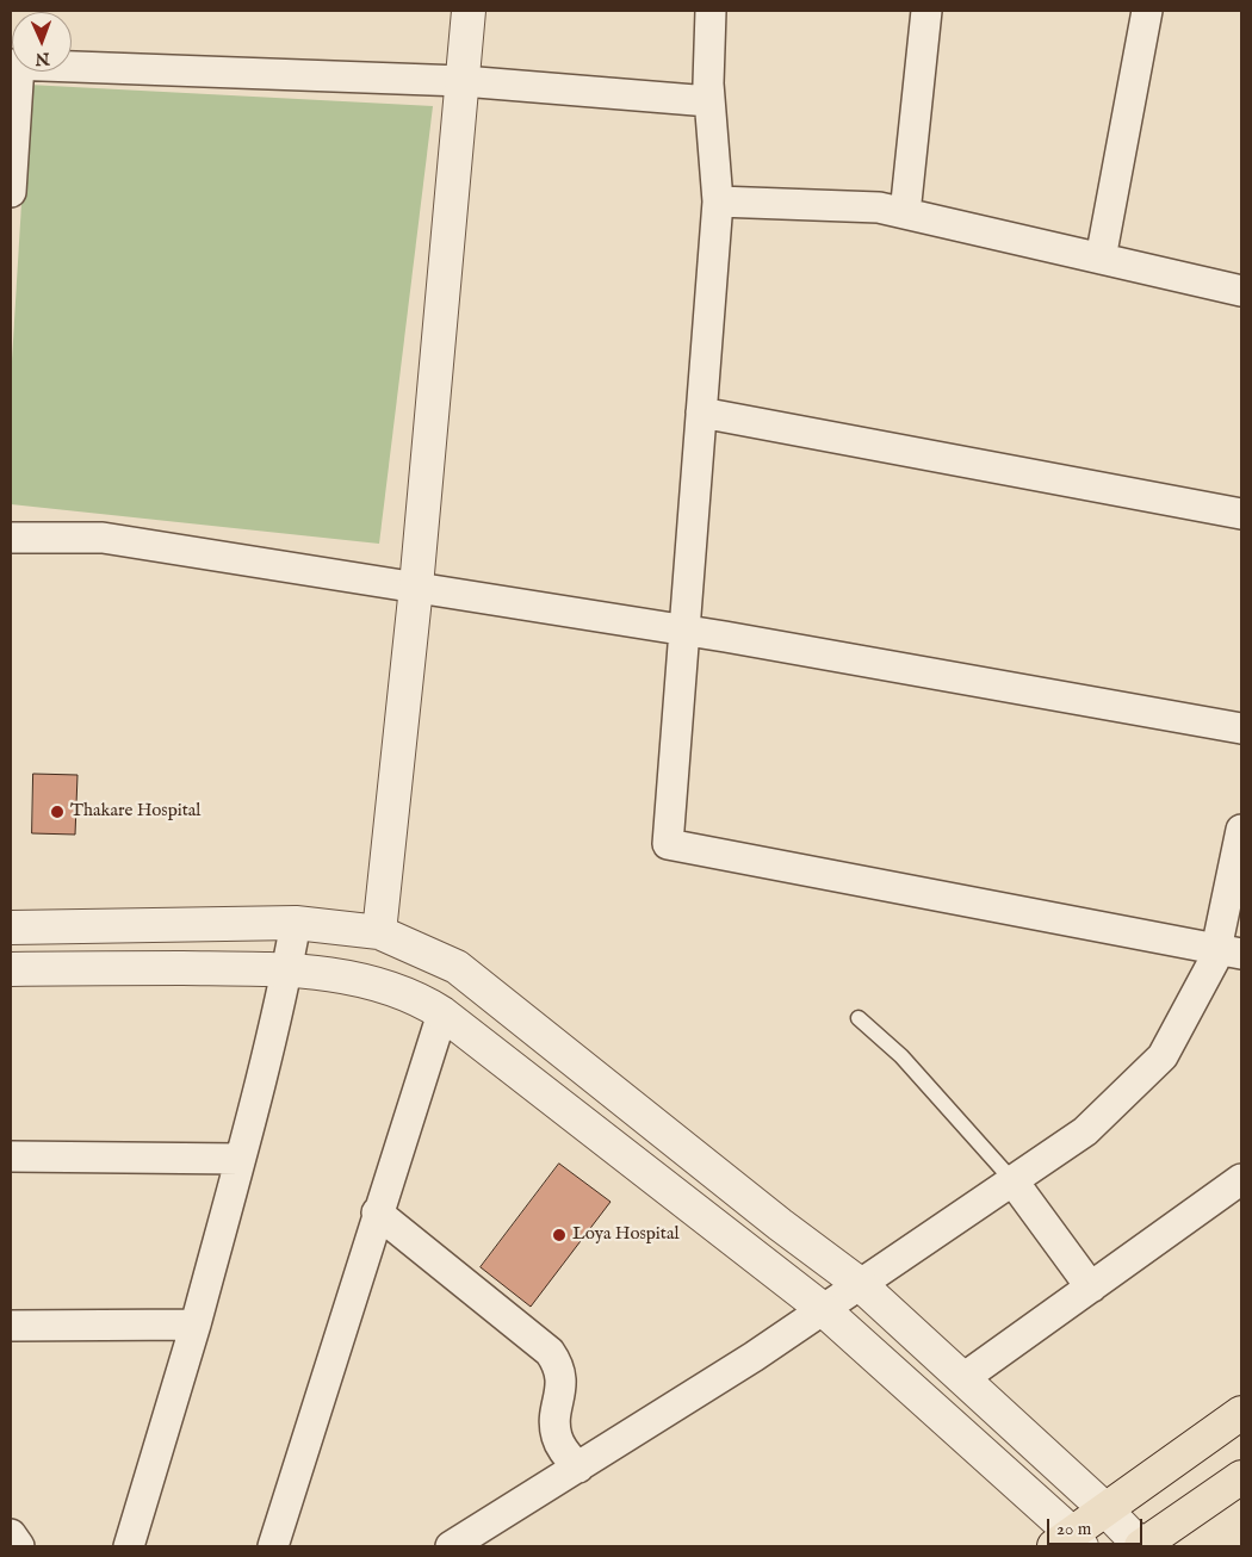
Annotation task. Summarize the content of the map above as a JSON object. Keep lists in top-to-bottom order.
{
  "places": ["Thakare Hospital", "Loya Hospital"],
  "scale_bar": "20 m",
  "north": "bottom"
}
